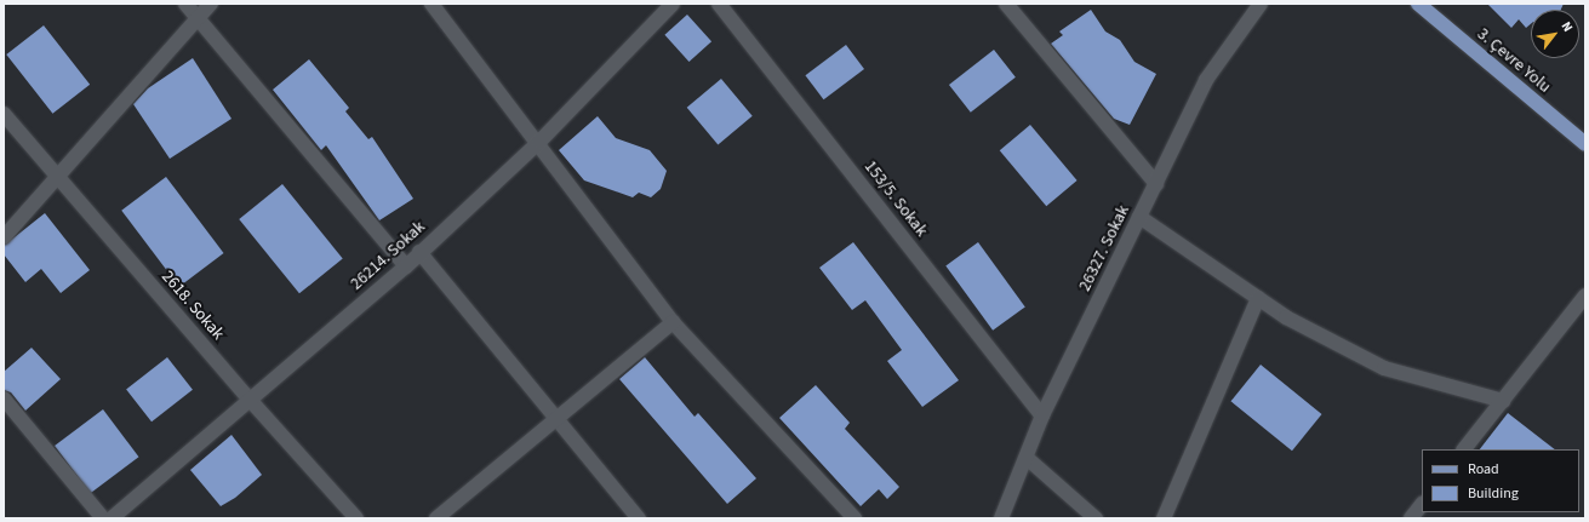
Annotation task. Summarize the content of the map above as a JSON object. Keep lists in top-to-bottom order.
{
  "streets": {
    "main road": ["3. Çevre Yolu"],
    "street": [
      "153/5. Sokak",
      "26327. Sokak",
      "26214. Sokak",
      "2618. Sokak"
    ]
  },
  "crossings": [
    ["153/5. Sokak", "26327. Sokak"],
    ["26214. Sokak", "2618. Sokak"]
  ],
  "legend": ["Road", "Building"],
  "north": "top right"
}
